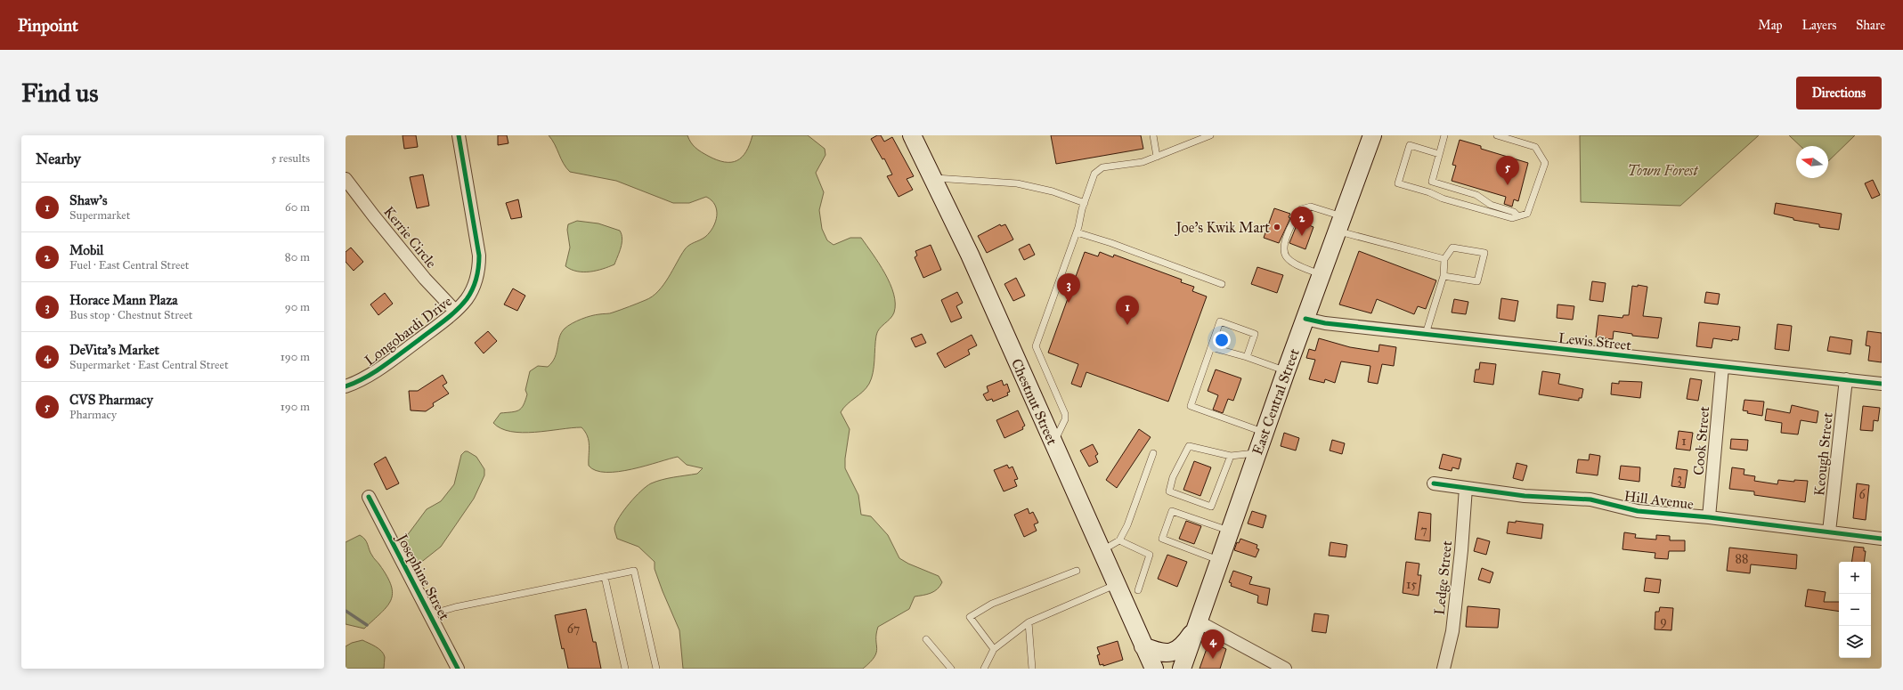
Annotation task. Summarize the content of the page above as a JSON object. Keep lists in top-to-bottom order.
{
  "streets": {
    "main road": ["Chestnut Street", "East Central Street"],
    "street": [
      "Kerrie Circle",
      "Longobardi Drive",
      "Lewis Street",
      "Cook Street",
      "Keough Street",
      "Hill Avenue",
      "Josephine Street",
      "Ledge Street"
    ]
  },
  "crossings": [
    ["Kerrie Circle", "Longobardi Drive"],
    ["Lewis Street", "East Central Street"],
    ["Lewis Street", "Cook Street"],
    ["Lewis Street", "Keough Street"],
    ["Cook Street", "Hill Avenue"],
    ["Keough Street", "Hill Avenue"],
    ["Hill Avenue", "Ledge Street"]
  ],
  "parks": ["Town Forest"],
  "places": ["Joe's Kwik Mart"],
  "house_numbers": [
    "1",
    "3",
    "6",
    "7",
    "88",
    "15",
    "9",
    "67"
  ],
  "north": "left",
  "page": {
    "header": "Pinpoint",
    "nav": ["Map", "Layers", "Share"],
    "buttons": "Directions",
    "title": "Find us",
    "heading": ["Nearby", "5 results"],
    "pins": [
      "5",
      "2",
      "3",
      "1",
      "4"
    ],
    "list": [
      {
        "mark": "1",
        "name": "Shaw's",
        "note": "Supermarket",
        "value": "60 m"
      },
      {
        "mark": "2",
        "name": "Mobil",
        "note": "Fuel · East Central Street",
        "value": "80 m"
      },
      {
        "mark": "3",
        "name": "Horace Mann Plaza",
        "note": "Bus stop · Chestnut Street",
        "value": "90 m"
      },
      {
        "mark": "4",
        "name": "DeVita's Market",
        "note": "Supermarket · East Central Street",
        "value": "190 m"
      },
      {
        "mark": "5",
        "name": "CVS Pharmacy",
        "note": "Pharmacy",
        "value": "190 m"
      }
    ],
    "map_buttons": ["+", "−"]
  }
}
